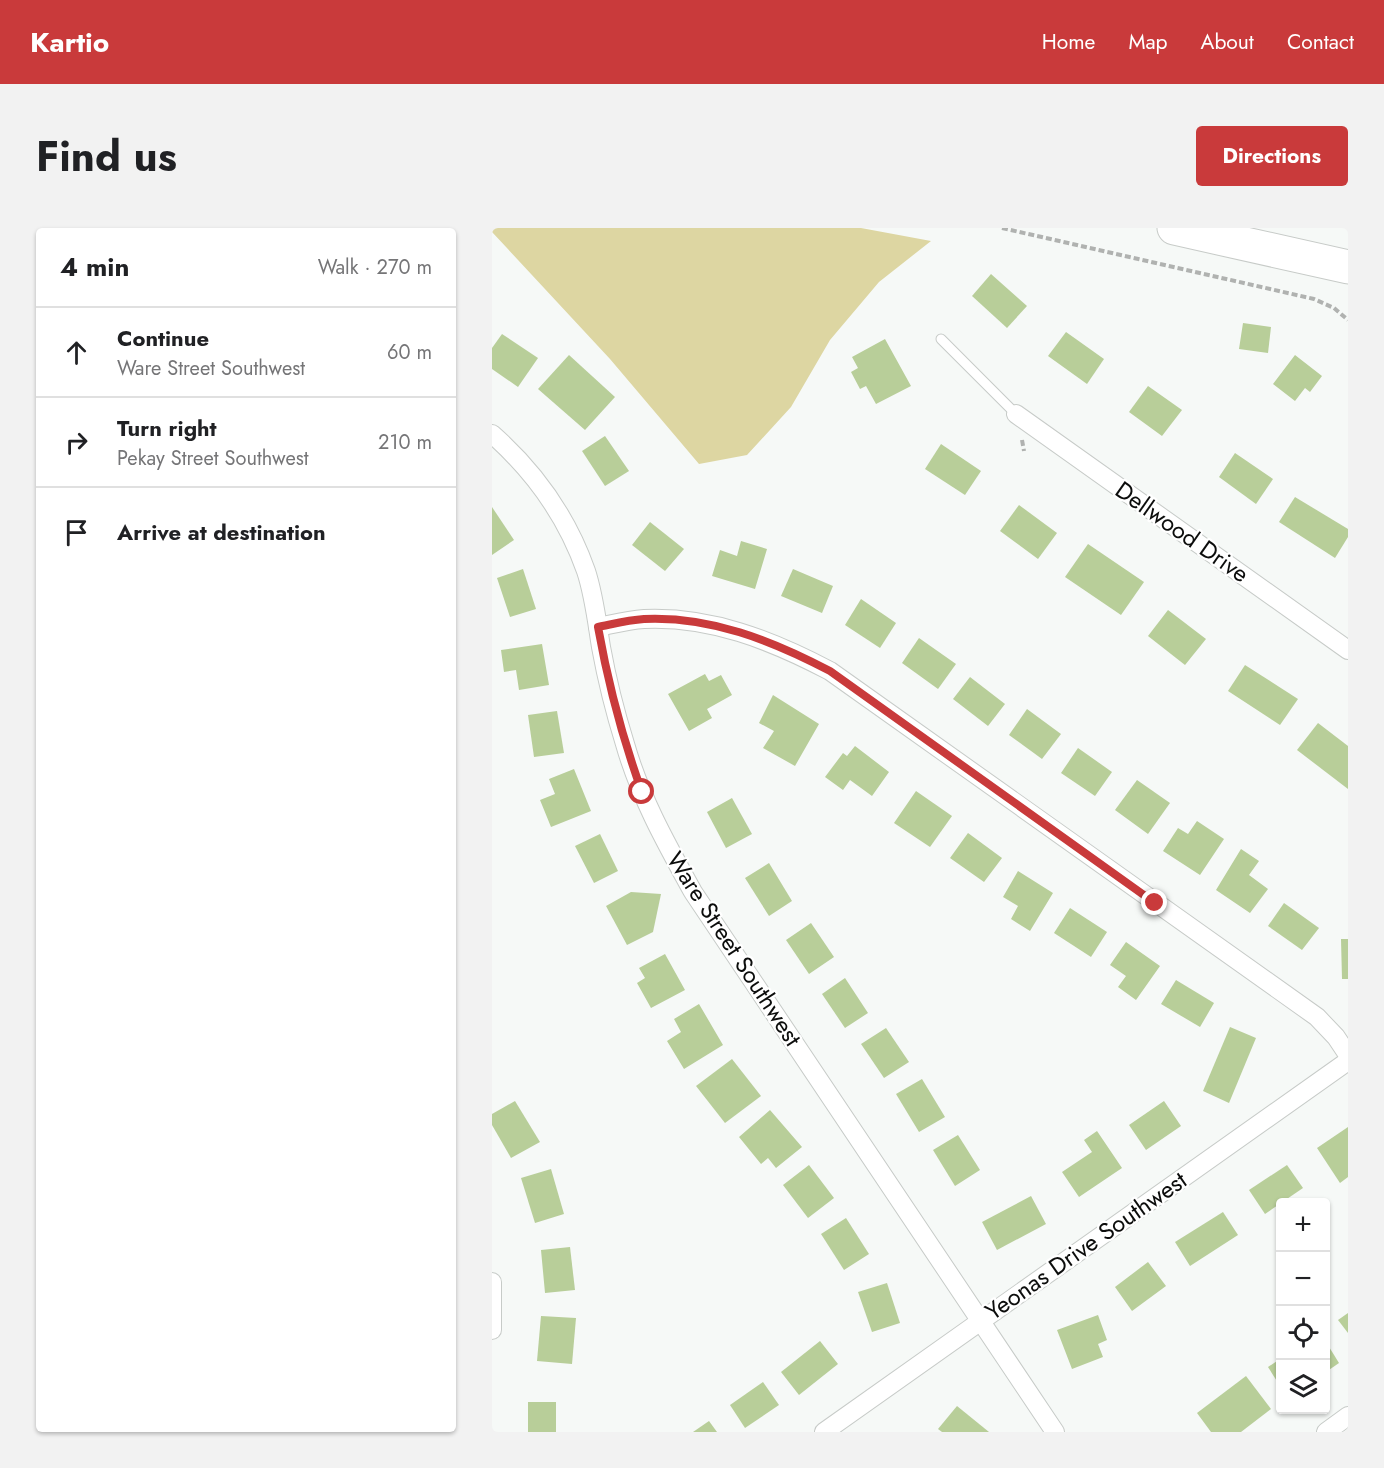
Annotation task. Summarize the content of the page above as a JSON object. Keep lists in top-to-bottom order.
{
  "streets": {
    "street": ["Dellwood Drive", "Ware Street Southwest", "Yeonas Drive Southwest"]
  },
  "crossings": [
    ["Ware Street Southwest", "Yeonas Drive Southwest"]
  ],
  "page": {
    "header": "Kartio",
    "nav": [
      "Home",
      "Map",
      "About",
      "Contact"
    ],
    "title": "Find us",
    "buttons": "Directions",
    "heading": ["4 min", "Walk · 270 m"],
    "list": [
      ["Continue", "Ware Street Southwest", "60 m"],
      ["Turn right", "Pekay Street Southwest", "210 m"],
      "Arrive at destination"
    ],
    "map_buttons": ["+", "−"]
  }
}
